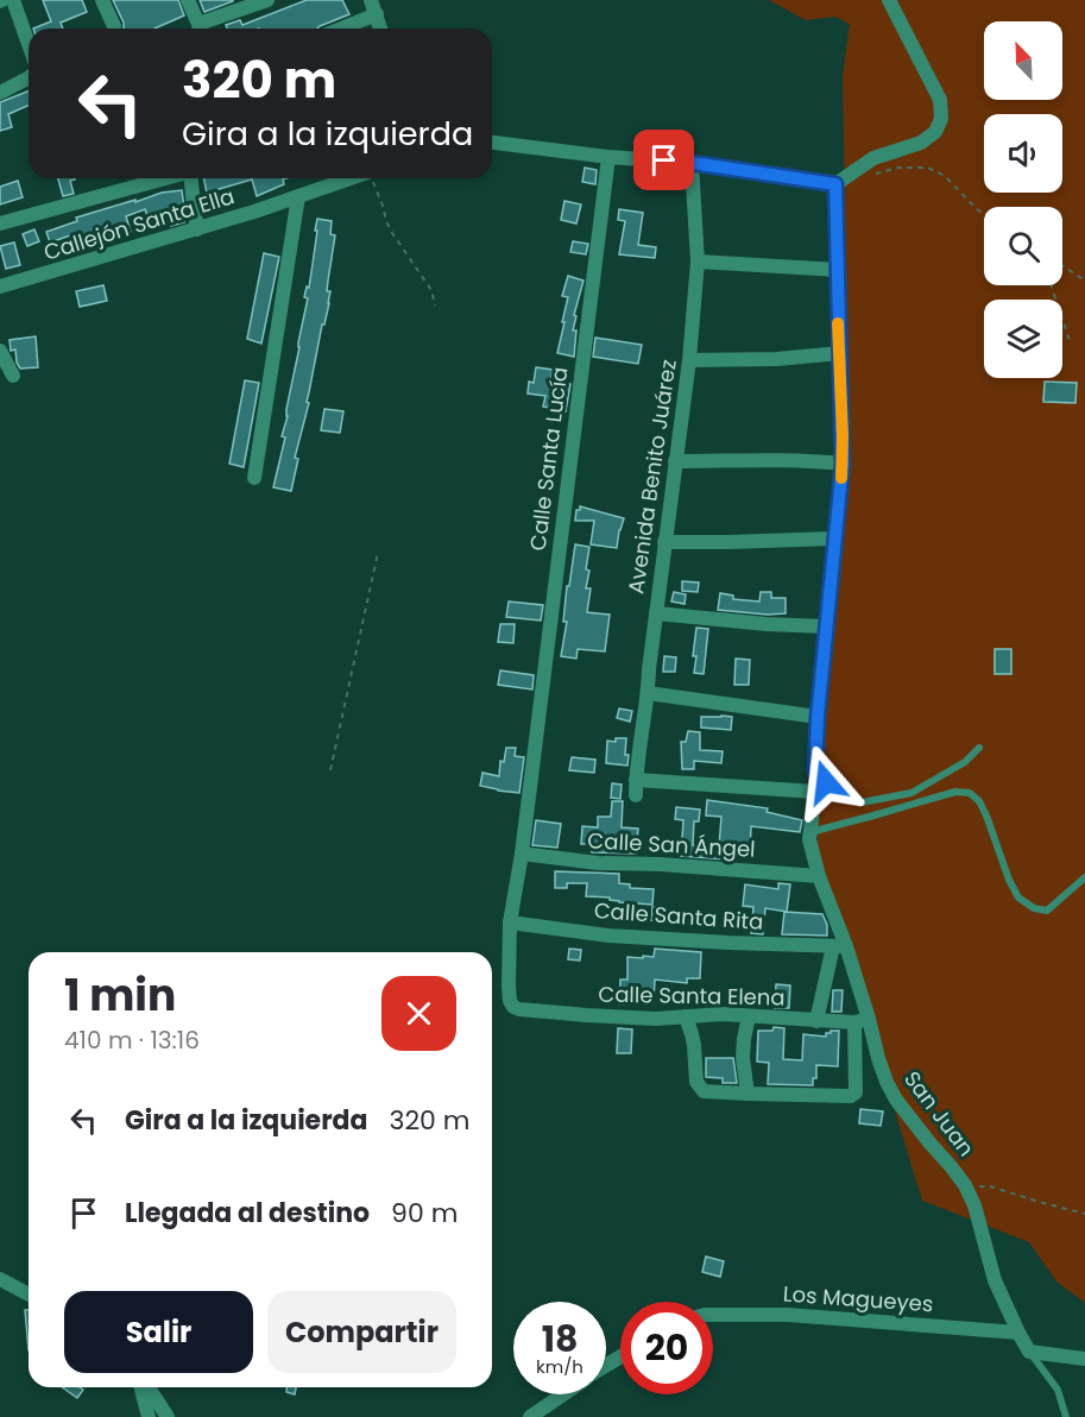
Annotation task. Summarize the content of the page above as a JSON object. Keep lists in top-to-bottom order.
{
  "streets": {
    "street": [
      "Callejón Santa Ella",
      "Calle Santa Lucía",
      "Avenida Benito Juárez",
      "Calle San Ángel",
      "Calle Santa Rita",
      "Calle Santa Elena",
      "San Juan",
      "Los Magueyes"
    ]
  },
  "crossings": [
    ["Calle Santa Lucía", "Calle San Ángel"],
    ["Calle Santa Lucía", "Calle Santa Rita"],
    ["Calle Santa Lucía", "Calle Santa Elena"],
    ["Calle San Ángel", "San Juan"],
    ["Calle Santa Rita", "San Juan"],
    ["Calle Santa Elena", "San Juan"],
    ["San Juan", "Los Magueyes"]
  ],
  "north": "top left",
  "page": {
    "turn": ["320 m", "Gira a la izquierda"],
    "heading": ["1 min", "410 m · 13:16"],
    "list": [
      {
        "name": "Gira a la izquierda",
        "value": "320 m"
      },
      {
        "name": "Llegada al destino",
        "value": "90 m"
      }
    ],
    "buttons": ["Salir", "Compartir"],
    "speed": "18 km/h",
    "limit": "20"
  }
}
